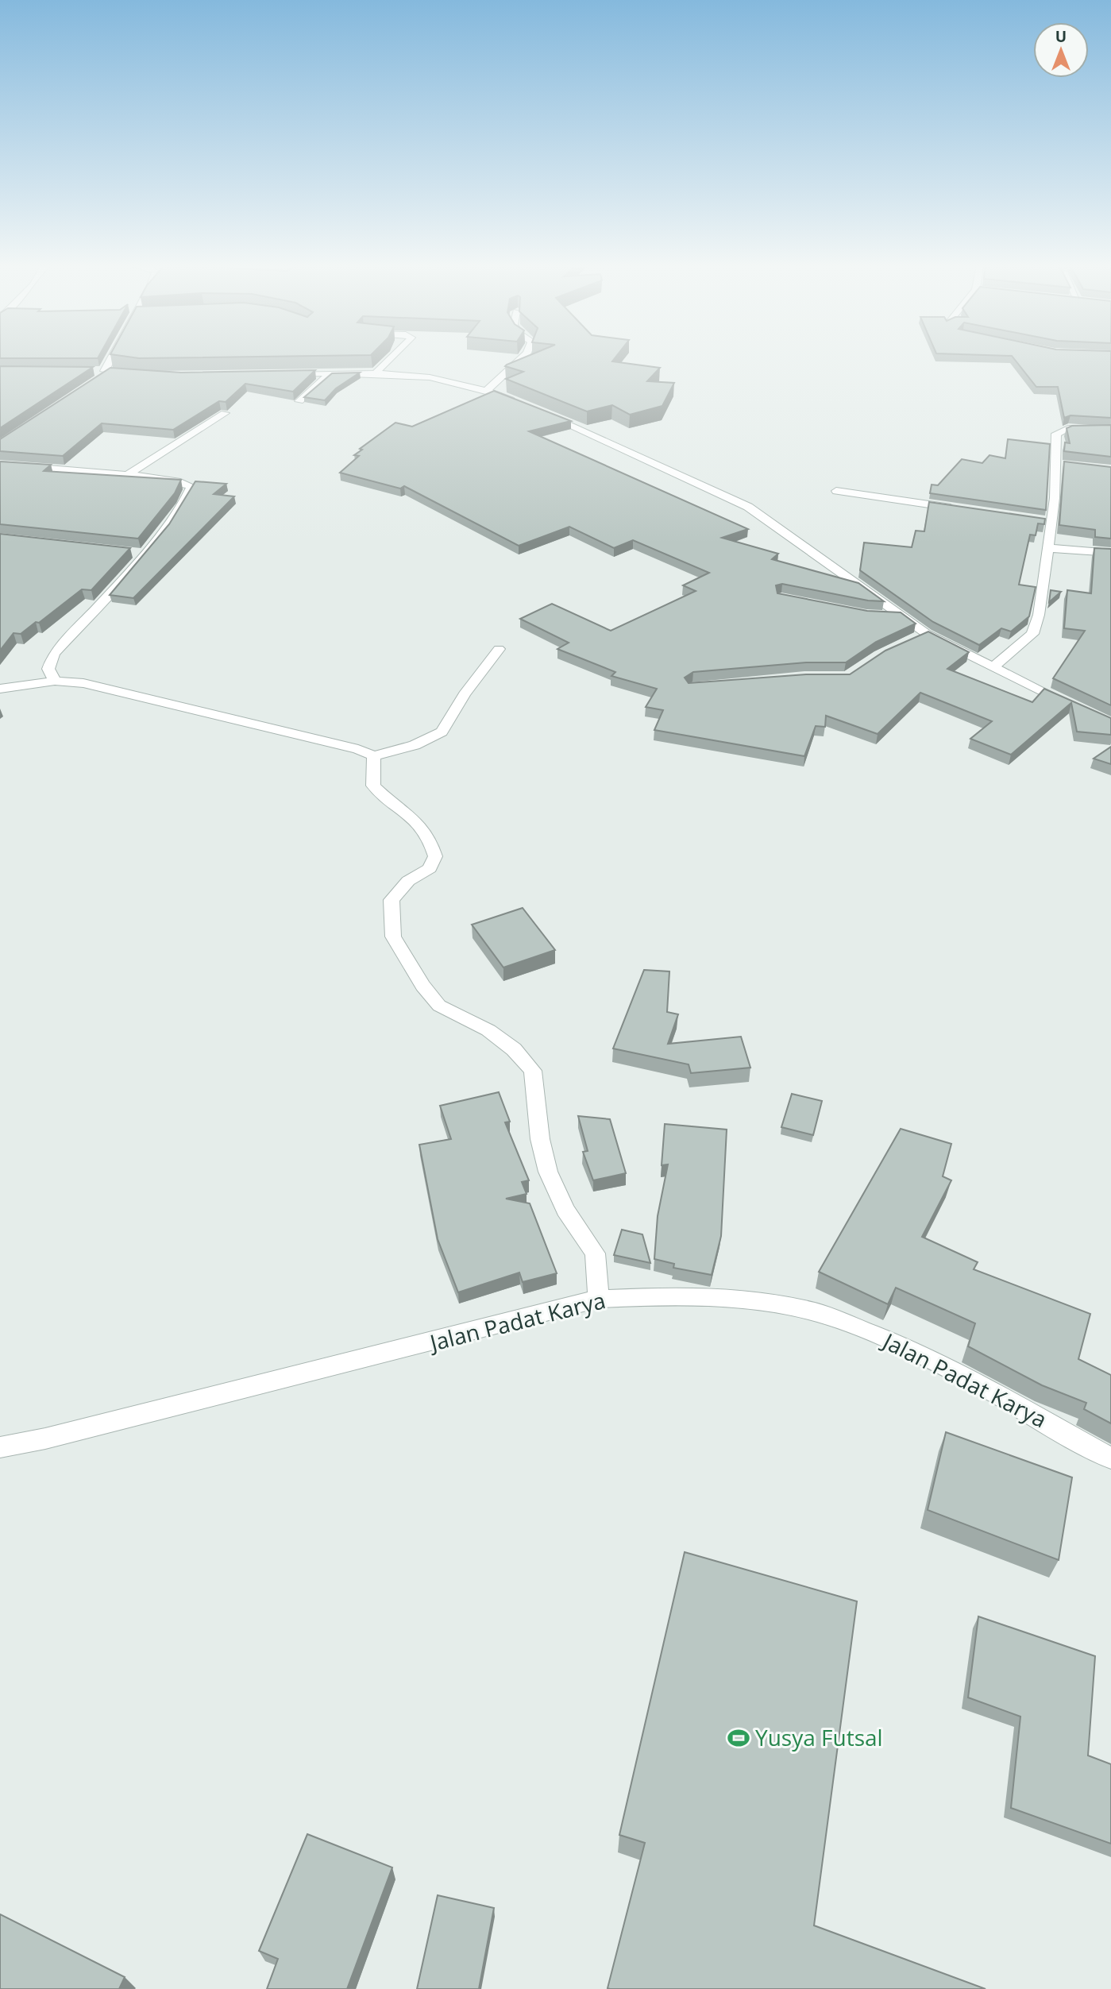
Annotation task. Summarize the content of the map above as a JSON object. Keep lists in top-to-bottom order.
{
  "streets": {
    "street": ["Jalan Padat Karya"]
  },
  "places": {
    "sports": ["Yusya Futsal"]
  },
  "north": "top"
}
